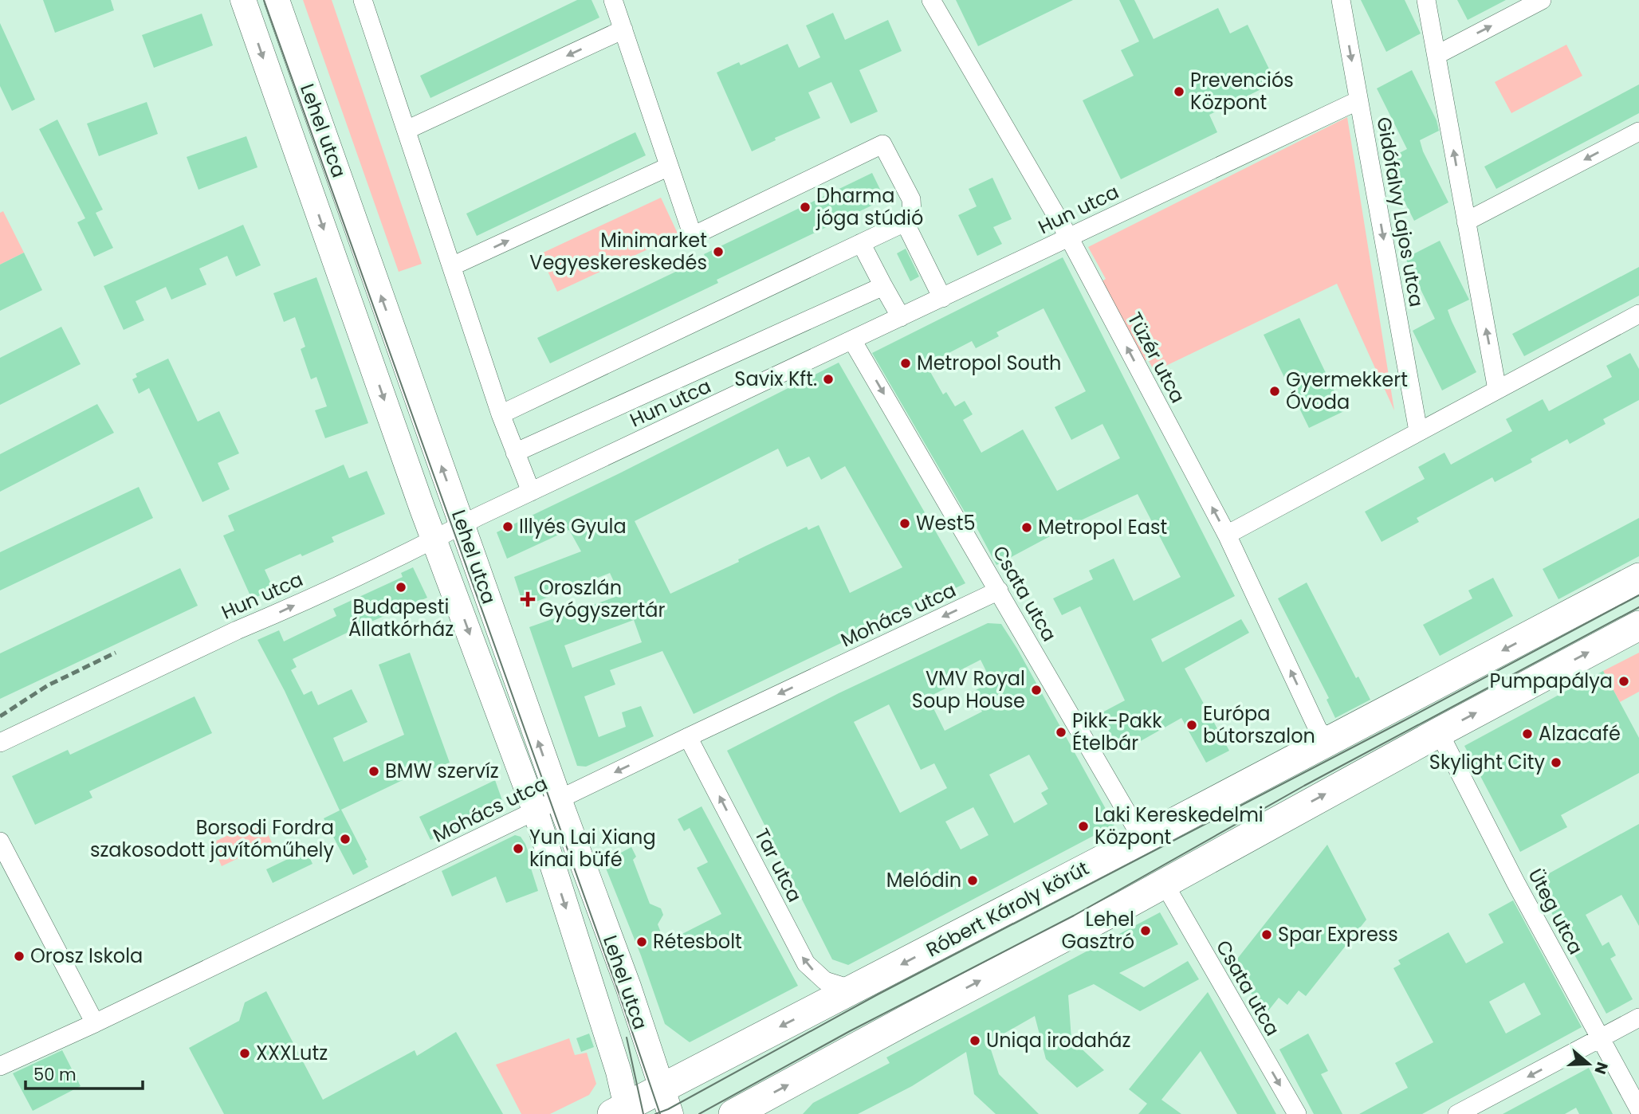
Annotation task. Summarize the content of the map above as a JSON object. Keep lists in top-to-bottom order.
{
  "streets": {
    "main road": ["Lehel utca", "Róbert Károly körút"],
    "street": [
      "Hun utca",
      "Gidófalvy Lajos utca",
      "Tüzér utca",
      "Csata utca",
      "Mohács utca",
      "Tar utca",
      "Üteg utca"
    ]
  },
  "crossings": [
    ["Lehel utca", "Hun utca"],
    ["Lehel utca", "Mohács utca"],
    ["Lehel utca", "Róbert Károly körút"],
    ["Hun utca", "Gidófalvy Lajos utca"],
    ["Hun utca", "Tüzér utca"],
    ["Hun utca", "Csata utca"],
    ["Tüzér utca", "Róbert Károly körút"],
    ["Csata utca", "Mohács utca"],
    ["Csata utca", "Róbert Károly körút"],
    ["Mohács utca", "Tar utca"],
    ["Tar utca", "Róbert Károly körút"]
  ],
  "one_way": [
    "Tüzér utca",
    "Csata utca",
    "Mohács utca",
    "Tar utca"
  ],
  "places": {
    "other": [
      "Prevenciós Központ",
      "Dharma jóga stúdió",
      "Minimarket Vegyeskereskedés",
      "Metropol South",
      "Savix Kft.",
      "Gyermekkert Óvoda",
      "West5",
      "Illyés Gyula",
      "Metropol East",
      "Budapesti Állatkórház",
      "Pumpapálya",
      "VMV Royal Soup House",
      "Európa bútorszalon",
      "Pikk-Pakk Ételbár",
      "Alzacafé",
      "Skylight City",
      "BMW szervíz",
      "Laki Kereskedelmi Központ",
      "Borsodi Fordra szakosodott javítóműhely",
      "Yun Lai Xiang kínai büfé",
      "Melódin",
      "Lehel Gasztró",
      "Spar Express",
      "Rétesbolt",
      "Orosz Iskola",
      "Uniqa irodaház",
      "XXXLutz"
    ],
    "health": ["Oroszlán Gyógyszertár"]
  },
  "scale_bar": "50 m",
  "north": "right"
}
